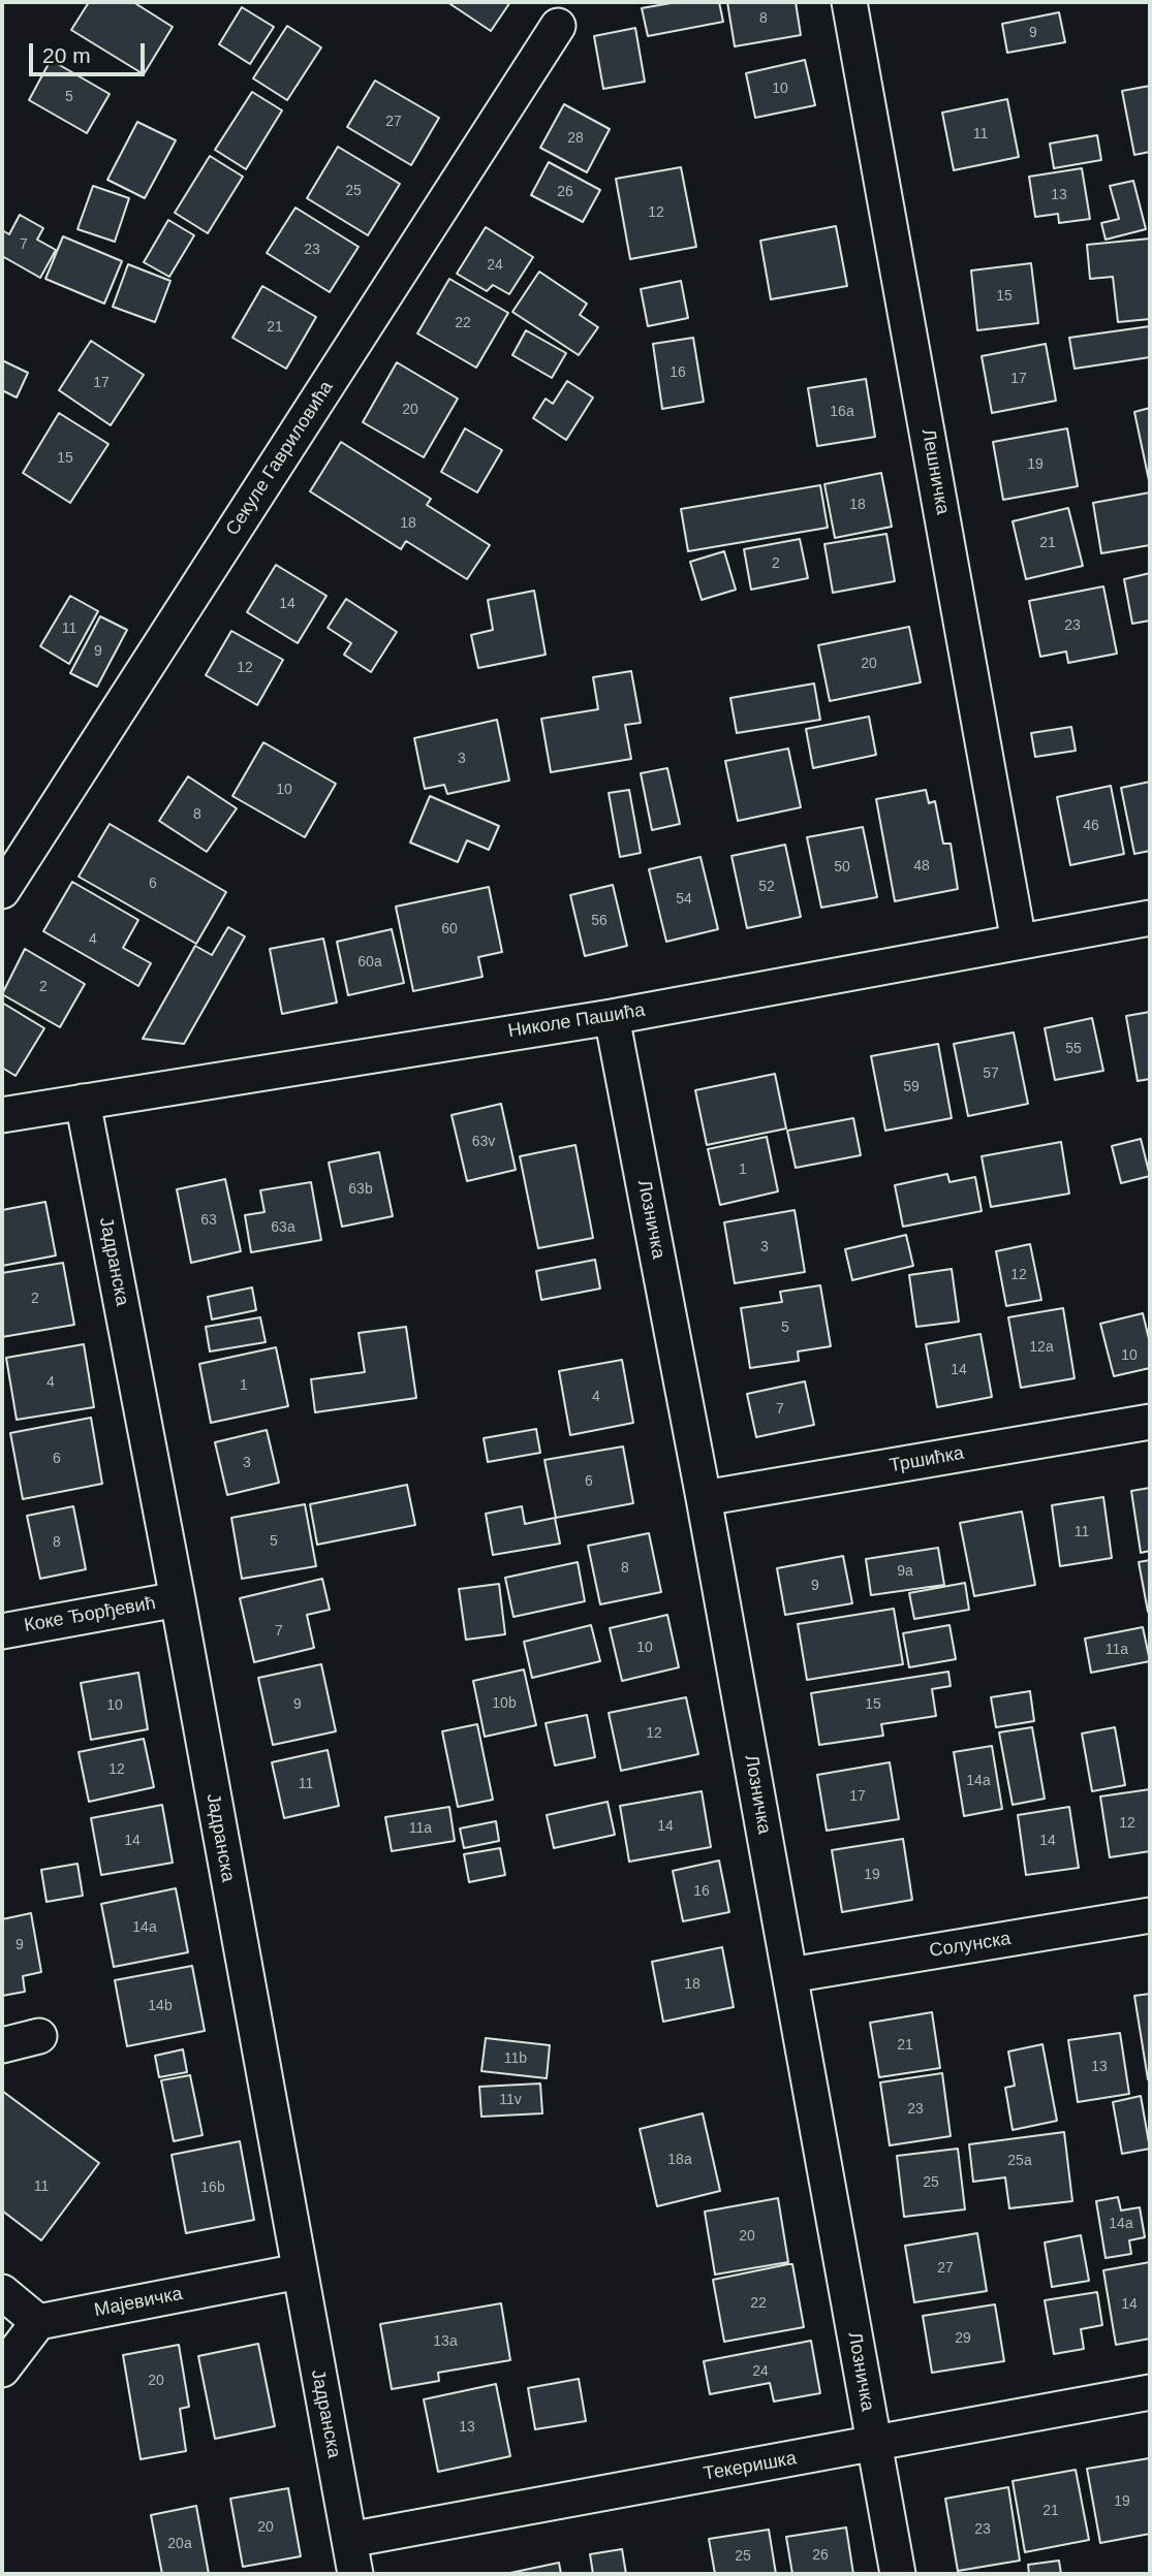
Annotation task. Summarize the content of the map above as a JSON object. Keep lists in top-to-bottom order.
{
  "streets": {
    "street": [
      "Секуле Гавриловића",
      "Лешничка",
      "Николе Пашића",
      "Лозничка",
      "Јадранска",
      "Тршићка",
      "Коке Ђорђевић",
      "Солунска",
      "Мајевичка",
      "Текеришка"
    ]
  },
  "crossings": [
    ["Лешничка", "Николе Пашића"],
    ["Николе Пашића", "Лозничка"],
    ["Николе Пашића", "Јадранска"],
    ["Лозничка", "Тршићка"],
    ["Лозничка", "Солунска"],
    ["Лозничка", "Текеришка"],
    ["Јадранска", "Коке Ђорђевић"],
    ["Јадранска", "Мајевичка"],
    ["Јадранска", "Текеришка"]
  ],
  "house_numbers": [
    "8",
    "9",
    "10",
    "5",
    "27",
    "11",
    "28",
    "25",
    "26",
    "13",
    "12",
    "7",
    "23",
    "24",
    "15",
    "22",
    "21",
    "16",
    "17",
    "17",
    "20",
    "16a",
    "15",
    "19",
    "18",
    "18",
    "21",
    "2",
    "14",
    "23",
    "11",
    "9",
    "20",
    "12",
    "3",
    "10",
    "8",
    "46",
    "48",
    "50",
    "6",
    "52",
    "54",
    "56",
    "60",
    "4",
    "60a",
    "2",
    "55",
    "57",
    "59",
    "63v",
    "1",
    "63b",
    "63",
    "63a",
    "3",
    "12",
    "2",
    "5",
    "12a",
    "10",
    "14",
    "4",
    "1",
    "4",
    "7",
    "6",
    "3",
    "6",
    "11",
    "5",
    "8",
    "8",
    "9a",
    "9",
    "7",
    "10",
    "11a",
    "10b",
    "9",
    "15",
    "10",
    "12",
    "12",
    "14a",
    "11",
    "17",
    "12",
    "14",
    "11a",
    "14",
    "14",
    "19",
    "16",
    "14a",
    "9",
    "18",
    "14b",
    "21",
    "11b",
    "13",
    "11v",
    "23",
    "18a",
    "25a",
    "25",
    "11",
    "16b",
    "14a",
    "20",
    "27",
    "22",
    "14",
    "29",
    "13a",
    "24",
    "20",
    "13",
    "19",
    "21",
    "20",
    "23",
    "20a",
    "26",
    "25"
  ],
  "scale_bar": "20 m"
}
